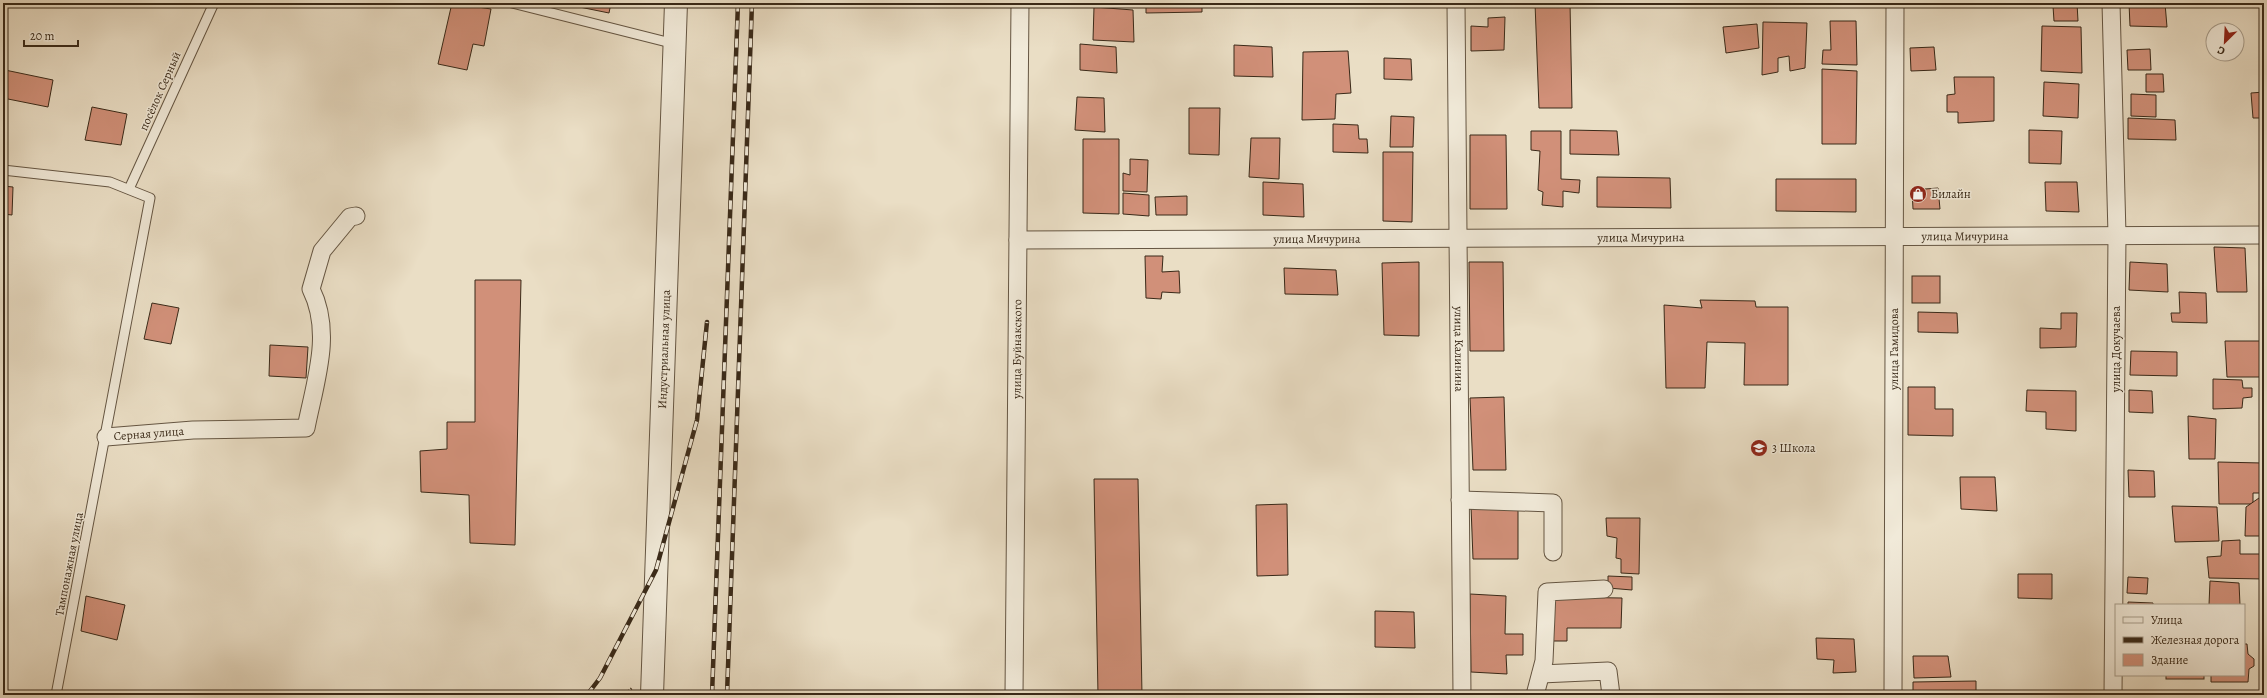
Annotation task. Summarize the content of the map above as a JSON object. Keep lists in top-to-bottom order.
{
  "streets": {
    "street": [
      "улица Мичурина",
      "Индустриальная улица",
      "улица Буйнакского",
      "улица Калинина",
      "улица Гамидова",
      "улица Докучаева",
      "Серная улица"
    ],
    "lane": ["посёлок Серный", "Тампонажная улица"]
  },
  "crossings": [
    ["посёлок Серный", "Серная улица"],
    ["улица Мичурина", "улица Буйнакского"],
    ["улица Мичурина", "улица Калинина"],
    ["улица Мичурина", "улица Гамидова"],
    ["улица Мичурина", "улица Докучаева"],
    ["Серная улица", "Тампонажная улица"]
  ],
  "places": {
    "shop": ["Билайн"],
    "school or university": ["3 Школа"]
  },
  "legend": ["Улица", "Железная дорога", "Здание"],
  "scale_bar": "20 m",
  "north": "bottom left"
}
